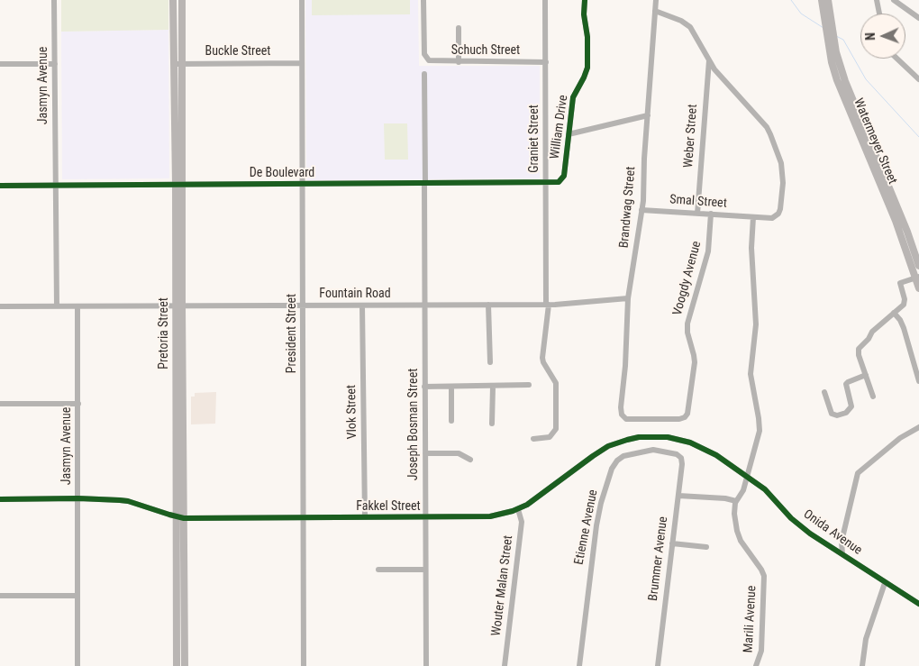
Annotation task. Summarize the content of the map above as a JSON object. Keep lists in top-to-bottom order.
{
  "streets": {
    "main road": ["Watermeyer Street", "Pretoria Street"],
    "street": [
      "Schuch Street",
      "Buckle Street",
      "Jasmyn Avenue",
      "William Drive",
      "Weber Street",
      "Graniet Street",
      "De Boulevard",
      "Smal Street",
      "Brandwag Street",
      "Voogdy Avenue",
      "Fountain Road",
      "President Street",
      "Vlok Street",
      "Joseph Bosman Street",
      "Fakkel Street",
      "Etienne Avenue",
      "Onida Avenue",
      "Brummer Avenue",
      "Wouter Malan Street",
      "Marili Avenue"
    ]
  },
  "crossings": [
    ["Schuch Street", "Graniet Street"],
    ["Buckle Street", "Pretoria Street"],
    ["Buckle Street", "President Street"],
    ["Jasmyn Avenue", "De Boulevard"],
    ["Jasmyn Avenue", "Fountain Road"],
    ["Jasmyn Avenue", "Fakkel Street"],
    ["William Drive", "De Boulevard"],
    ["Weber Street", "Smal Street"],
    ["Graniet Street", "De Boulevard"],
    ["Graniet Street", "Fountain Road"],
    ["De Boulevard", "Pretoria Street"],
    ["De Boulevard", "President Street"],
    ["De Boulevard", "Joseph Bosman Street"],
    ["Smal Street", "Brandwag Street"],
    ["Smal Street", "Voogdy Avenue"],
    ["Smal Street", "Marili Avenue"],
    ["Brandwag Street", "Voogdy Avenue"],
    ["Brandwag Street", "Fountain Road"],
    ["Fountain Road", "Pretoria Street"],
    ["Fountain Road", "President Street"],
    ["Fountain Road", "Vlok Street"],
    ["Fountain Road", "Joseph Bosman Street"],
    ["Pretoria Street", "Fakkel Street"],
    ["President Street", "Fakkel Street"],
    ["Vlok Street", "Fakkel Street"],
    ["Joseph Bosman Street", "Fakkel Street"],
    ["Fakkel Street", "Onida Avenue"],
    ["Fakkel Street", "Wouter Malan Street"],
    ["Fakkel Street", "Marili Avenue"],
    ["Etienne Avenue", "Brummer Avenue"],
    ["Onida Avenue", "Marili Avenue"]
  ],
  "north": "left"
}
